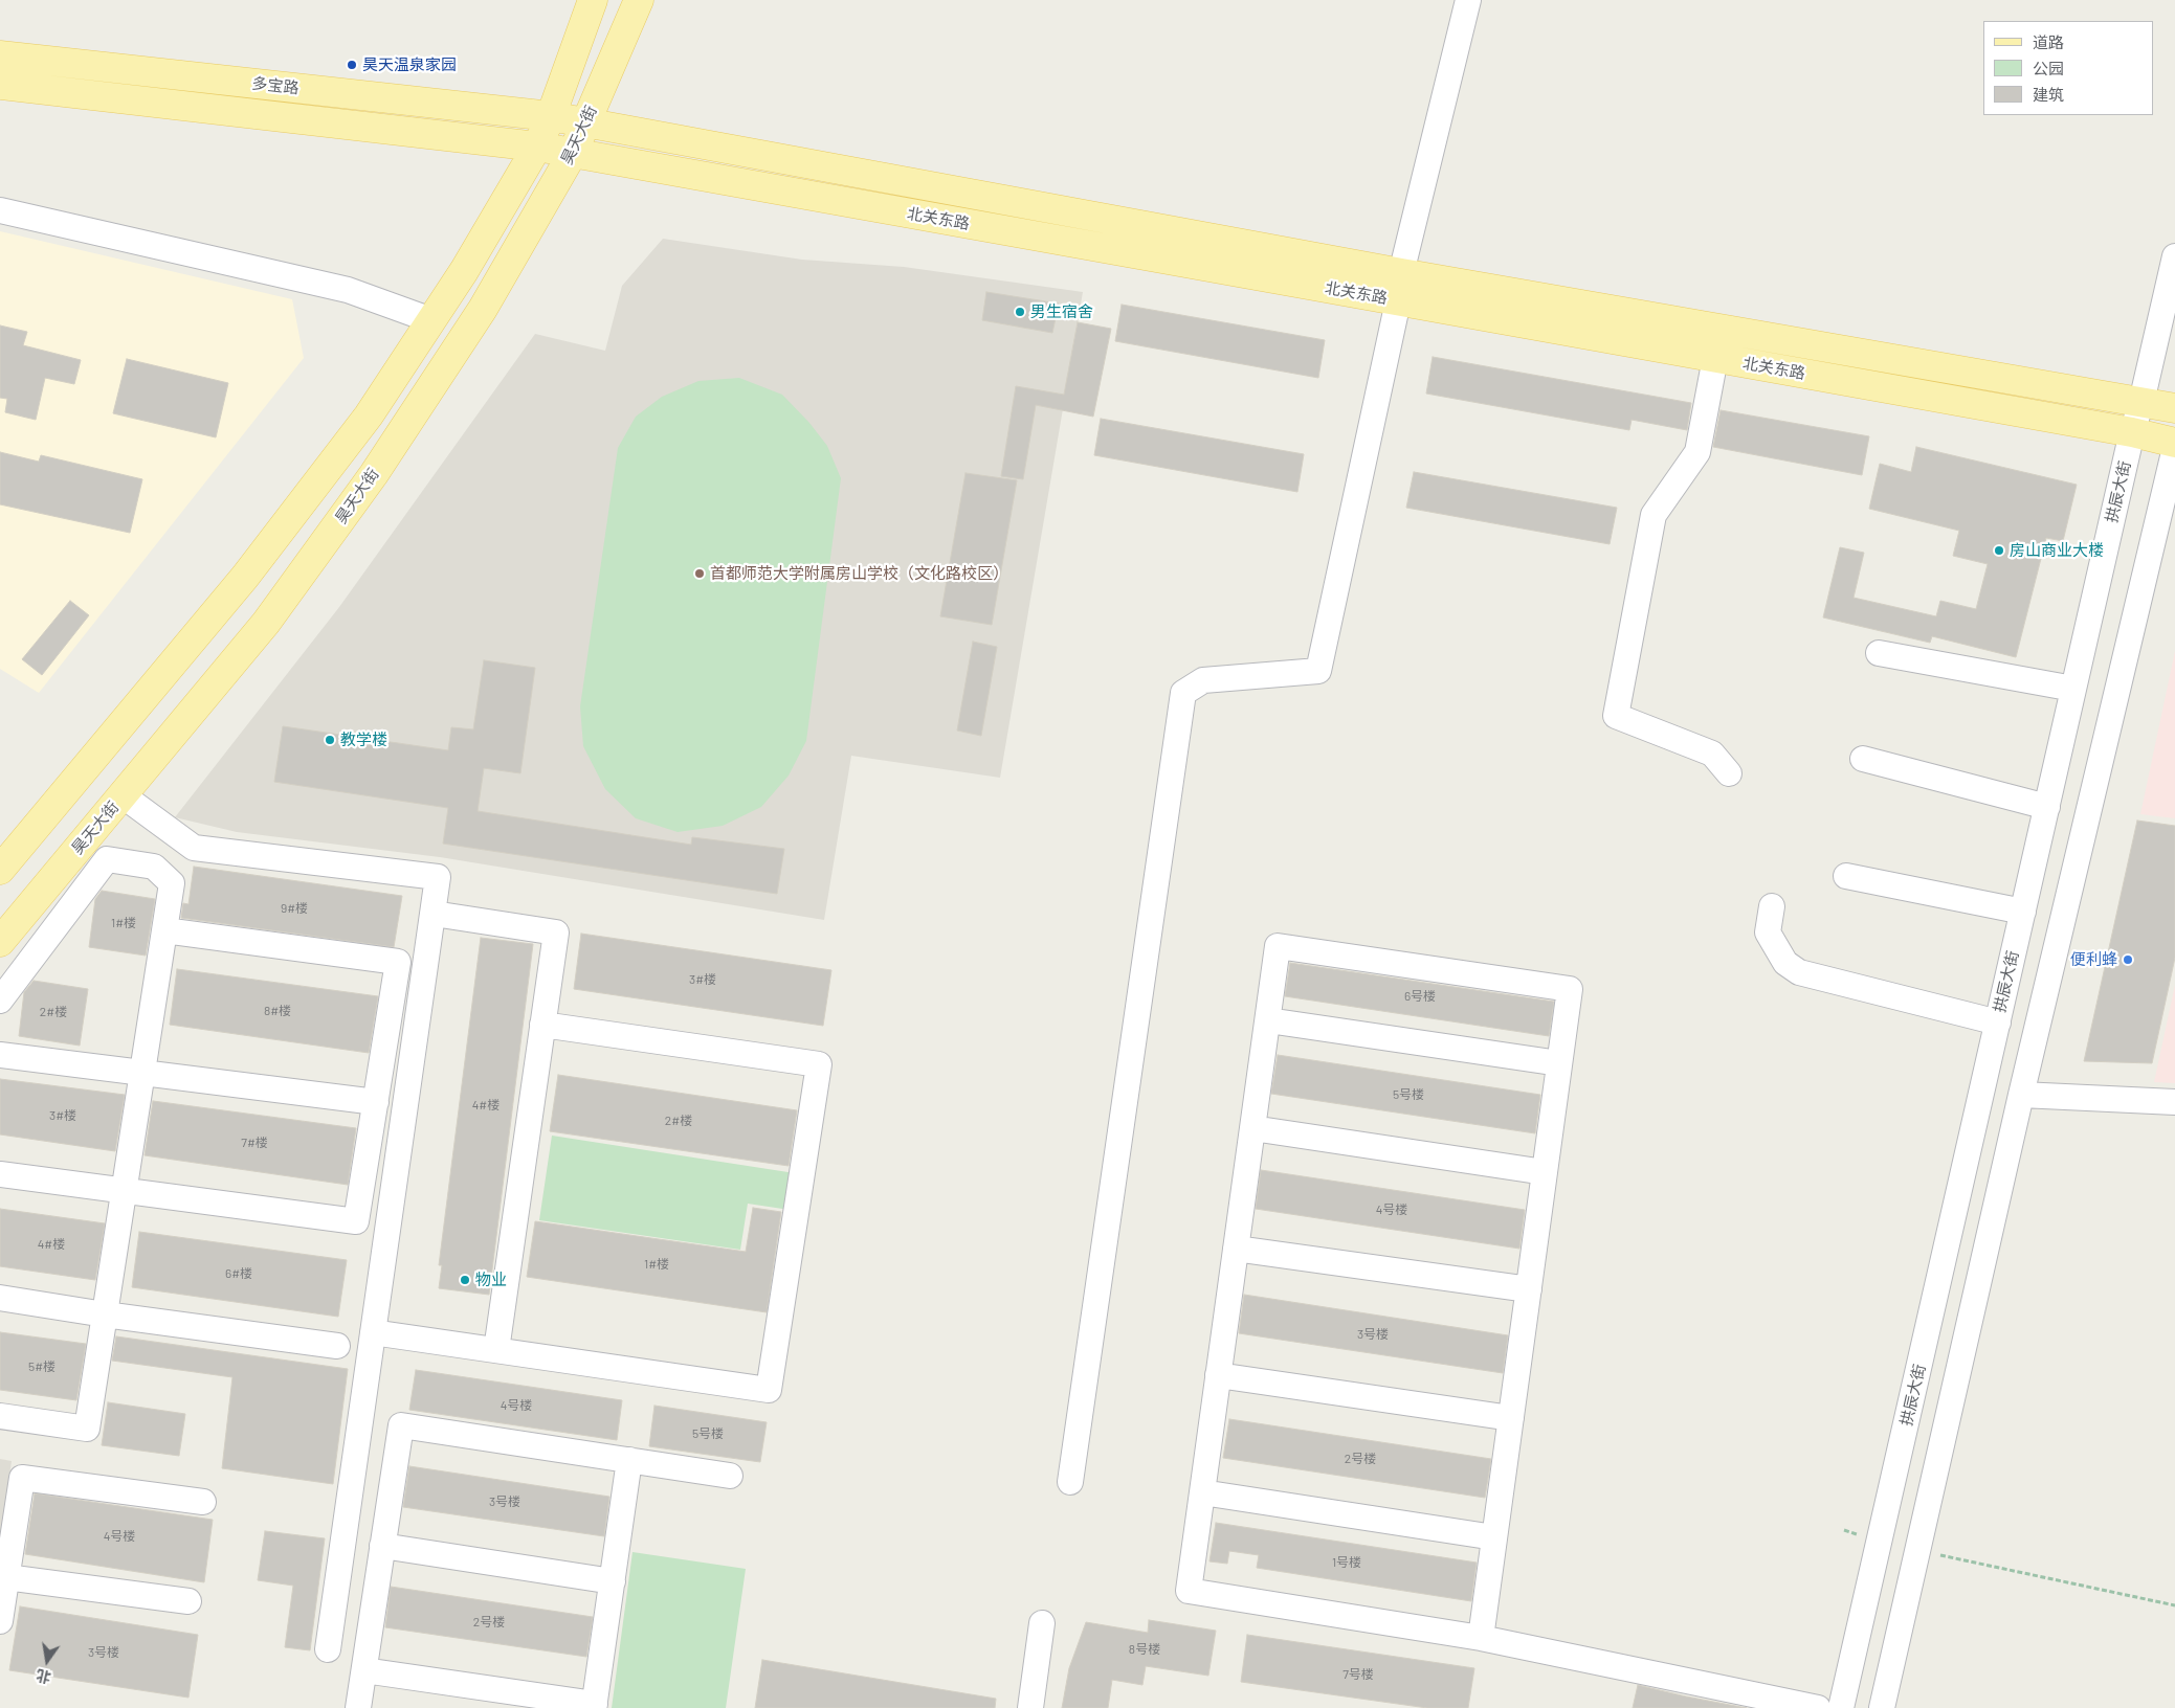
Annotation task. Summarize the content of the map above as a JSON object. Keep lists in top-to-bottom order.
{
  "streets": {
    "main road": ["多宝路", "昊天大街", "北关东路"],
    "street": ["拱辰大街"]
  },
  "crossings": [
    ["多宝路", "北关东路"],
    ["昊天大街", "北关东路"],
    ["北关东路", "拱辰大街"]
  ],
  "places": [
    "昊天温泉家园",
    "男生宿舍",
    "房山商业大楼",
    "首都师范大学附属房山学校（文化路校区）",
    "教学楼",
    "便利蜂",
    "物业"
  ],
  "house_numbers": [
    "9#楼",
    "1#楼",
    "3#楼",
    "6号楼",
    "8#楼",
    "2#楼",
    "5号楼",
    "4#楼",
    "3#楼",
    "2#楼",
    "7#楼",
    "4号楼",
    "4#楼",
    "1#楼",
    "6#楼",
    "3号楼",
    "5#楼",
    "4号楼",
    "5号楼",
    "2号楼",
    "3号楼",
    "4号楼",
    "1号楼",
    "2号楼",
    "8号楼",
    "3号楼",
    "7号楼"
  ],
  "legend": ["道路", "公园", "建筑"],
  "north": "bottom"
}
